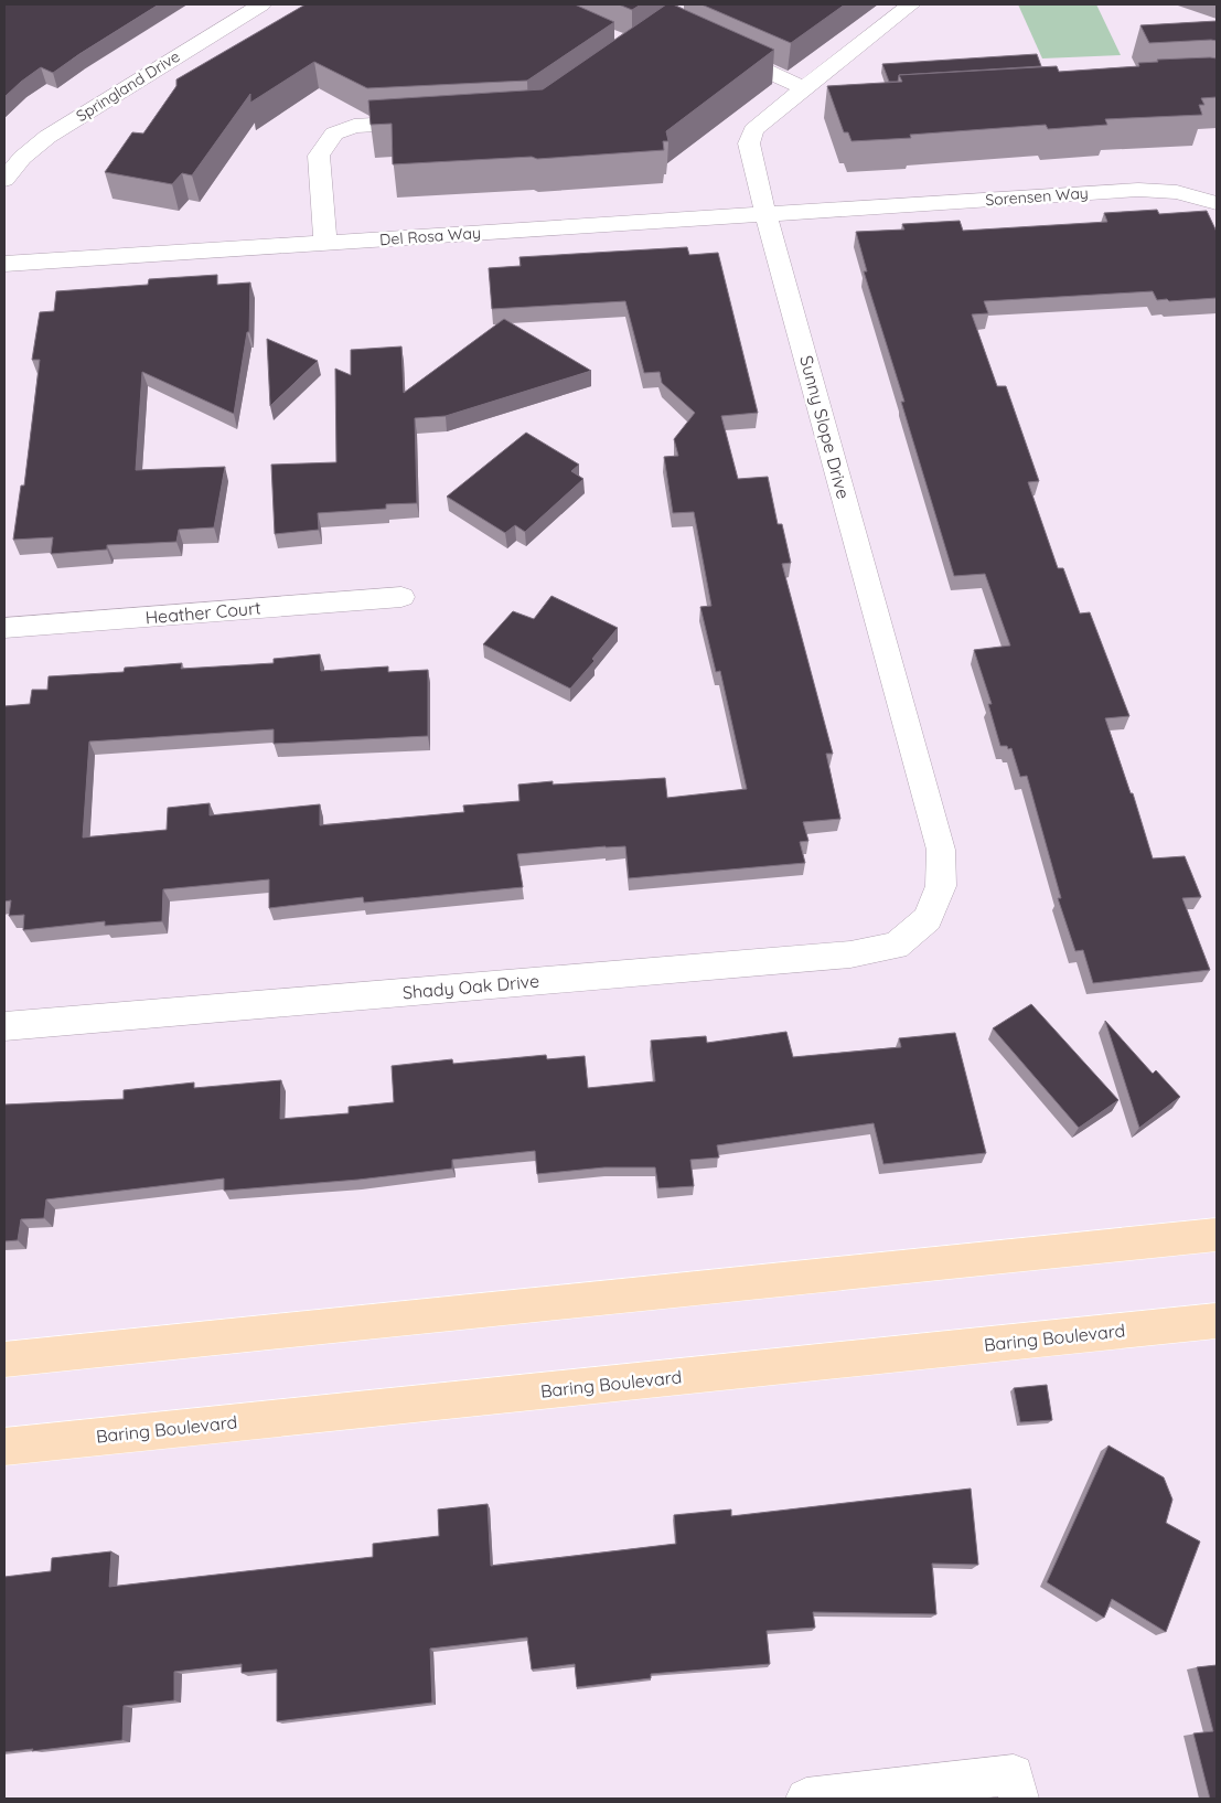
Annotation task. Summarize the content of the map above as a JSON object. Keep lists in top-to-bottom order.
{
  "streets": {
    "main road": ["Baring Boulevard"],
    "street": [
      "Springland Drive",
      "Sorensen Way",
      "Del Rosa Way",
      "Sunny Slope Drive",
      "Heather Court",
      "Shady Oak Drive"
    ]
  },
  "crossings": [
    ["Sorensen Way", "Del Rosa Way"],
    ["Del Rosa Way", "Sunny Slope Drive"],
    ["Sunny Slope Drive", "Shady Oak Drive"]
  ]
}
